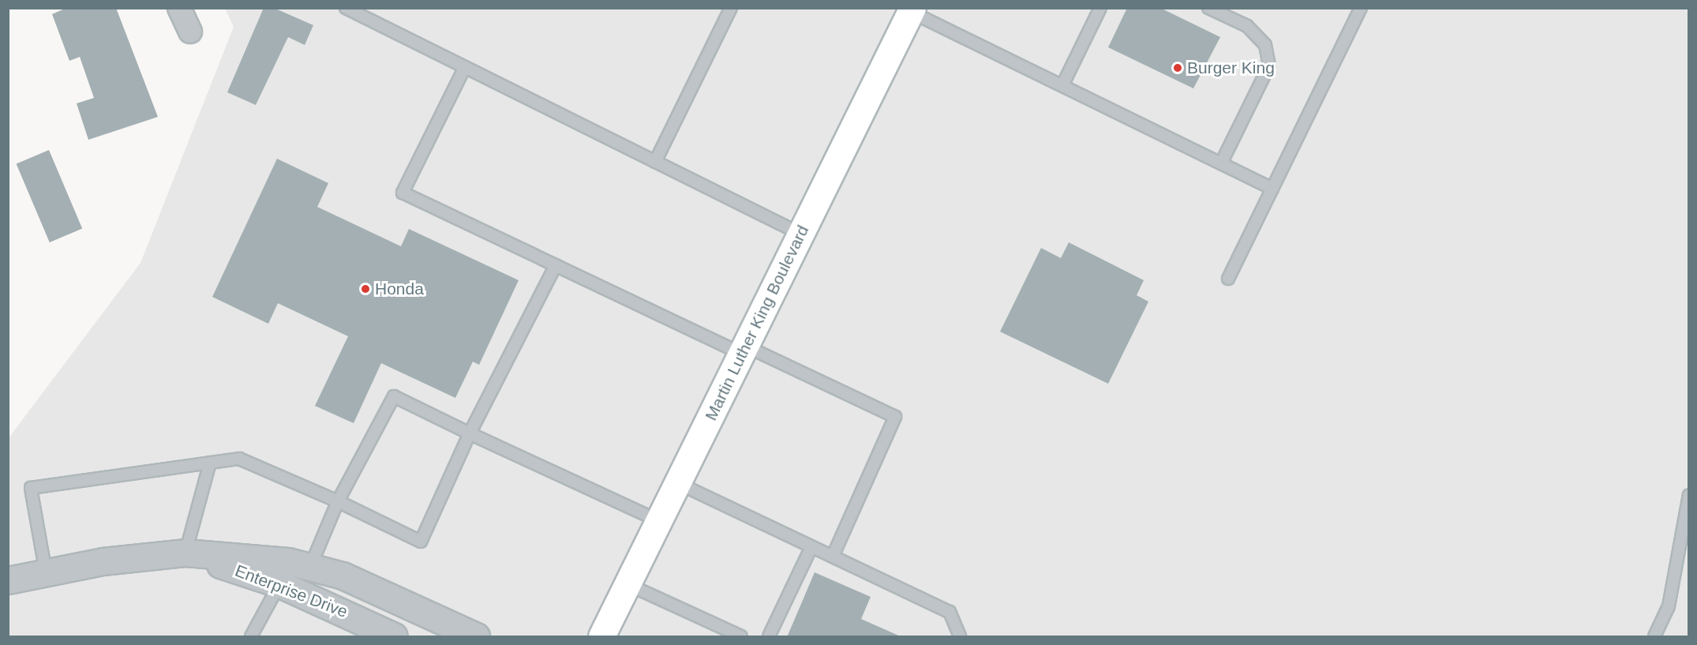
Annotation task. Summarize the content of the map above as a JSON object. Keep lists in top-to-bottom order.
{
  "streets": {
    "main road": ["Martin Luther King Boulevard"],
    "street": ["Enterprise Drive"]
  },
  "places": ["Burger King", "Honda"]
}
